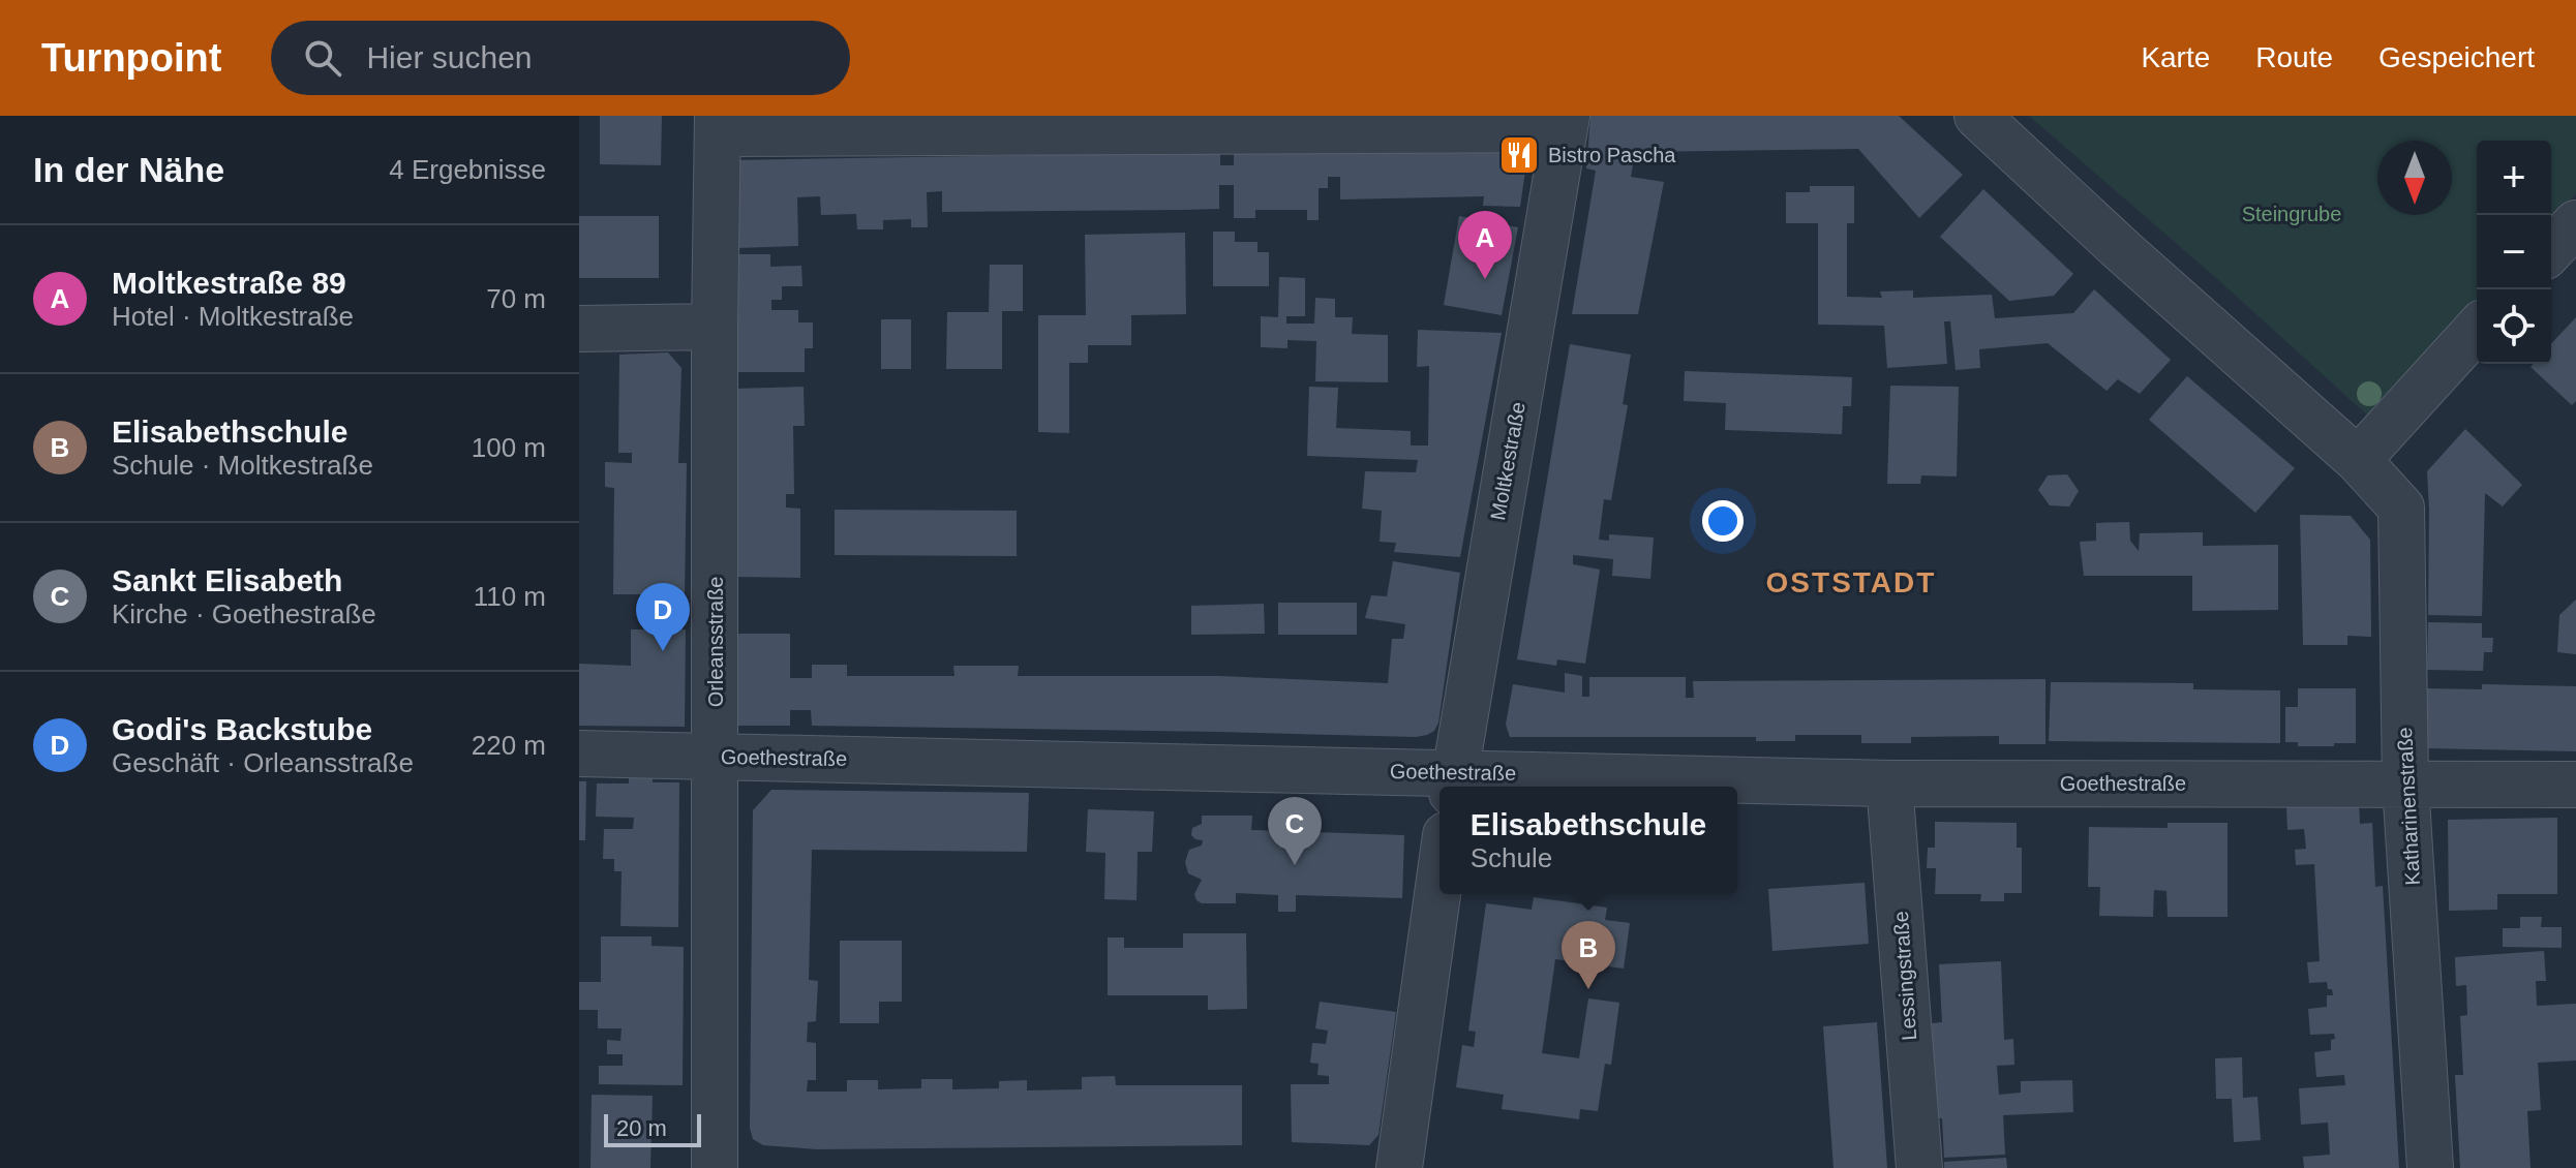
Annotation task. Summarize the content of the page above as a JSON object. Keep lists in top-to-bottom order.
{
  "streets": {
    "street": [
      "Moltkestraße",
      "Orleansstraße",
      "Goethestraße",
      "Katharinenstraße",
      "Lessingstraße"
    ]
  },
  "crossings": [
    ["Moltkestraße", "Goethestraße"],
    ["Orleansstraße", "Goethestraße"],
    ["Goethestraße", "Katharinenstraße"],
    ["Goethestraße", "Lessingstraße"]
  ],
  "districts": ["OSTSTADT"],
  "parks": ["Steingrube"],
  "places": {
    "restaurant": ["Bistro Pascha"]
  },
  "scale_bar": "20 m",
  "north": "bottom",
  "page": {
    "header": "Turnpoint",
    "search": "Hier suchen",
    "nav": ["Karte", "Route", "Gespeichert"],
    "heading": ["In der Nähe", "4 Ergebnisse"],
    "map_buttons": ["+", "−"],
    "pins": [
      "A",
      "D",
      "C",
      "B"
    ],
    "list": [
      {
        "mark": "A",
        "name": "Moltkestraße 89",
        "note": "Hotel · Moltkestraße",
        "value": "70 m"
      },
      {
        "mark": "B",
        "name": "Elisabethschule",
        "note": "Schule · Moltkestraße",
        "value": "100 m"
      },
      {
        "mark": "C",
        "name": "Sankt Elisabeth",
        "note": "Kirche · Goethestraße",
        "value": "110 m"
      },
      {
        "mark": "D",
        "name": "Godi's Backstube",
        "note": "Geschäft · Orleansstraße",
        "value": "220 m"
      }
    ],
    "popup": ["Elisabethschule", "Schule"],
    "scale": "20 m"
  }
}
